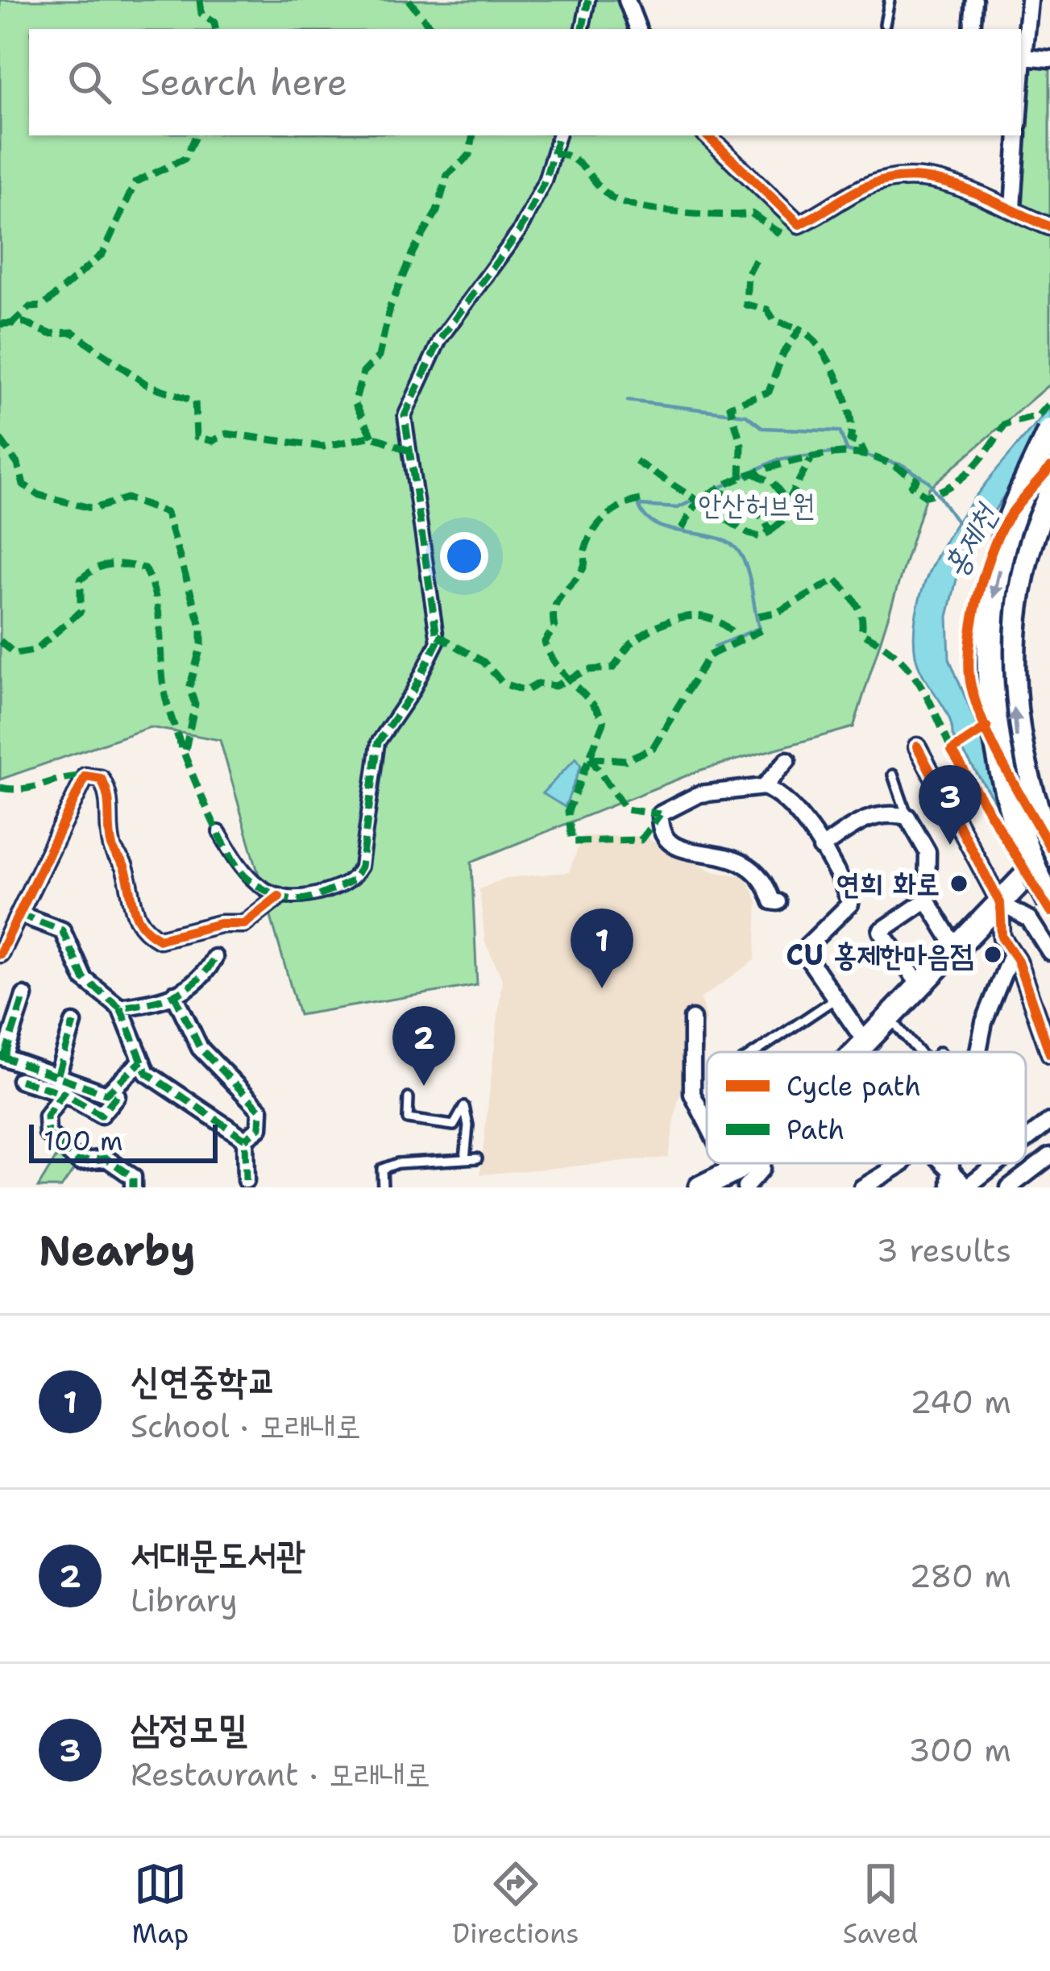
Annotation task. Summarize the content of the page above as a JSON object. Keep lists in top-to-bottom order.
{
  "water": ["홍제천"],
  "parks": ["안산허브원"],
  "places": ["연희 화로", "CU 홍제한마음점"],
  "legend": ["Cycle path", "Path"],
  "scale_bar": "100 m",
  "page": {
    "search": "Search here",
    "pins": ["3", "1", "2"],
    "scale": "100 m",
    "heading": ["Nearby", "3 results"],
    "list": [
      {
        "mark": "1",
        "name": "신연중학교",
        "note": "School · 모래내로",
        "value": "240 m"
      },
      {
        "mark": "2",
        "name": "서대문도서관",
        "note": "Library",
        "value": "280 m"
      },
      {
        "mark": "3",
        "name": "삼정모밀",
        "note": "Restaurant · 모래내로",
        "value": "300 m"
      }
    ],
    "nav": ["Map", "Directions", "Saved"]
  }
}
